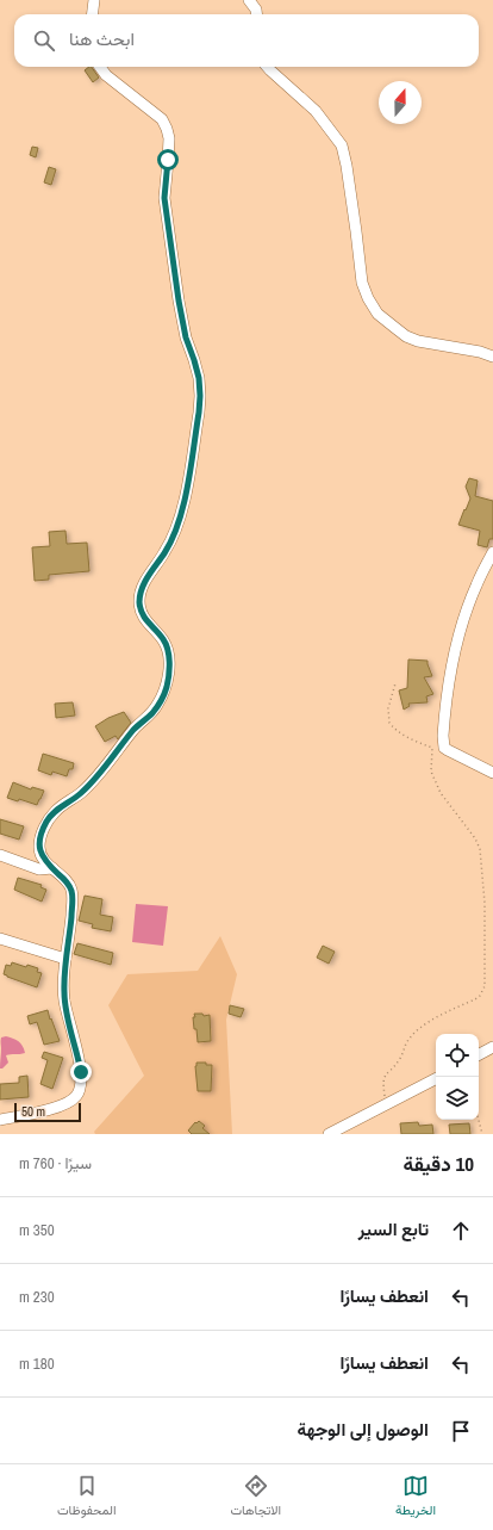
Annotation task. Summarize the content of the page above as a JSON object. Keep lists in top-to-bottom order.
{
  "scale_bar": "50 m",
  "north": "top",
  "page": {
    "search": "ابحث هنا",
    "scale": "50 m",
    "heading": ["10 دقيقة", "سيرًا · 760 m"],
    "list": [
      ["تابع السير", "350 m"],
      ["انعطف يسارًا", "230 m"],
      ["انعطف يسارًا", "180 m"],
      "الوصول إلى الوجهة"
    ],
    "nav": ["الخريطة", "الاتجاهات", "المحفوظات"]
  }
}
